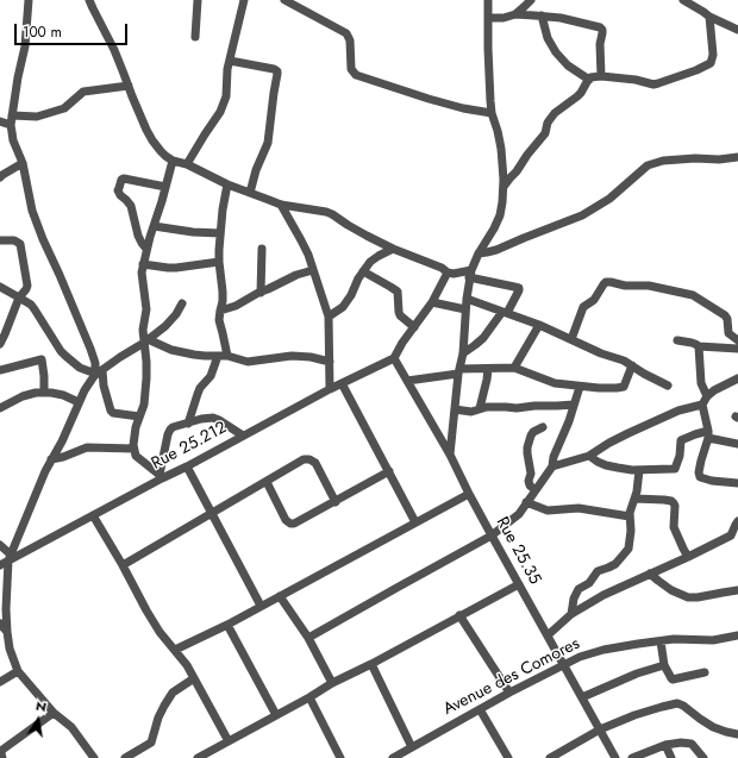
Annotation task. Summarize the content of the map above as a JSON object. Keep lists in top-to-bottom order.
{
  "streets": {
    "street": ["Rue 25.212", "Rue 25.35", "Avenue des Comores"]
  },
  "crossings": [
    ["Rue 25.212", "Rue 25.35"],
    ["Rue 25.35", "Avenue des Comores"]
  ],
  "scale_bar": "100 m",
  "north": "top"
}
